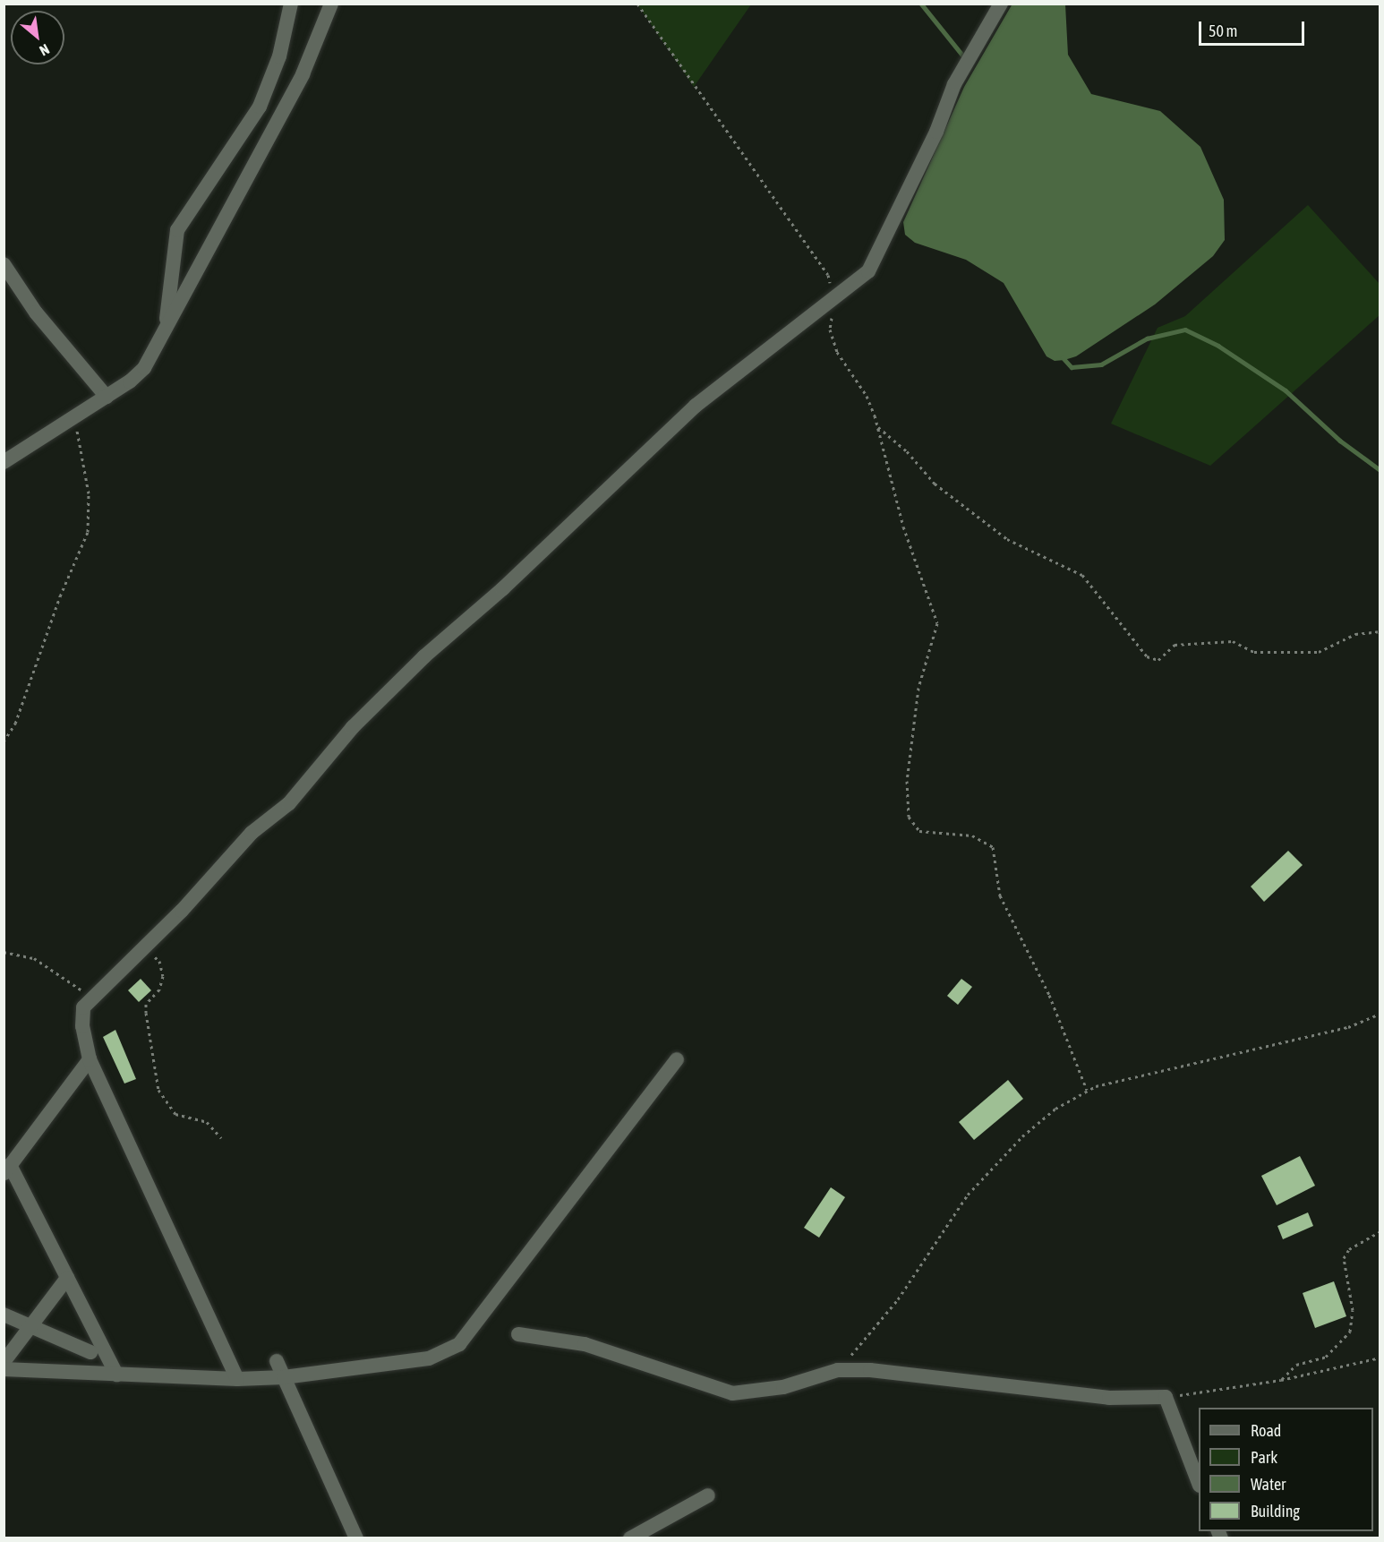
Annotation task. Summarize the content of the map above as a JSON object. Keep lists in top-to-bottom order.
{
  "legend": [
    "Road",
    "Park",
    "Water",
    "Building"
  ],
  "scale_bar": "50 m",
  "north": "bottom right"
}
